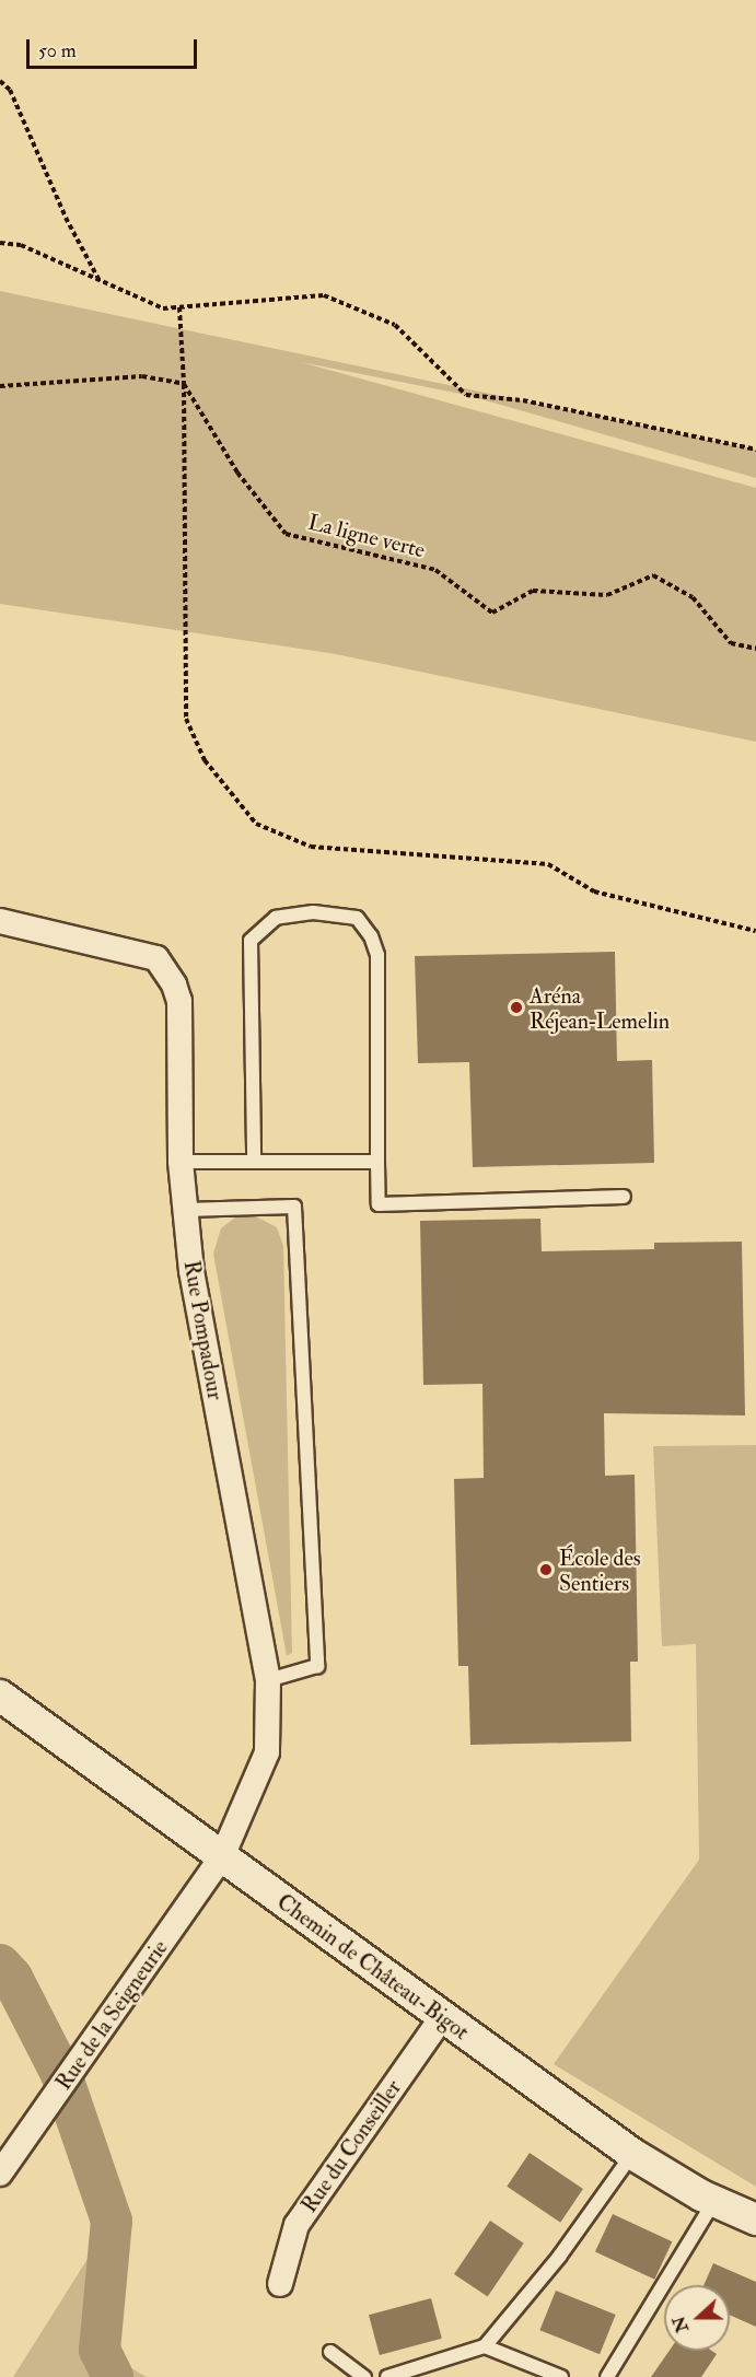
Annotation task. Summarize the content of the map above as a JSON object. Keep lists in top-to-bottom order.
{
  "streets": {
    "street": [
      "Rue Pompadour",
      "Chemin de Château-Bigot",
      "Rue de la Seigneurie",
      "Rue du Conseiller"
    ],
    "path": ["La ligne verte"]
  },
  "crossings": [
    ["Rue Pompadour", "Chemin de Château-Bigot"],
    ["Rue Pompadour", "Rue de la Seigneurie"],
    ["Chemin de Château-Bigot", "Rue de la Seigneurie"],
    ["Chemin de Château-Bigot", "Rue du Conseiller"]
  ],
  "places": ["Aréna Réjean‑Lemelin", "École des Sentiers"],
  "scale_bar": "50 m",
  "north": "left"
}
